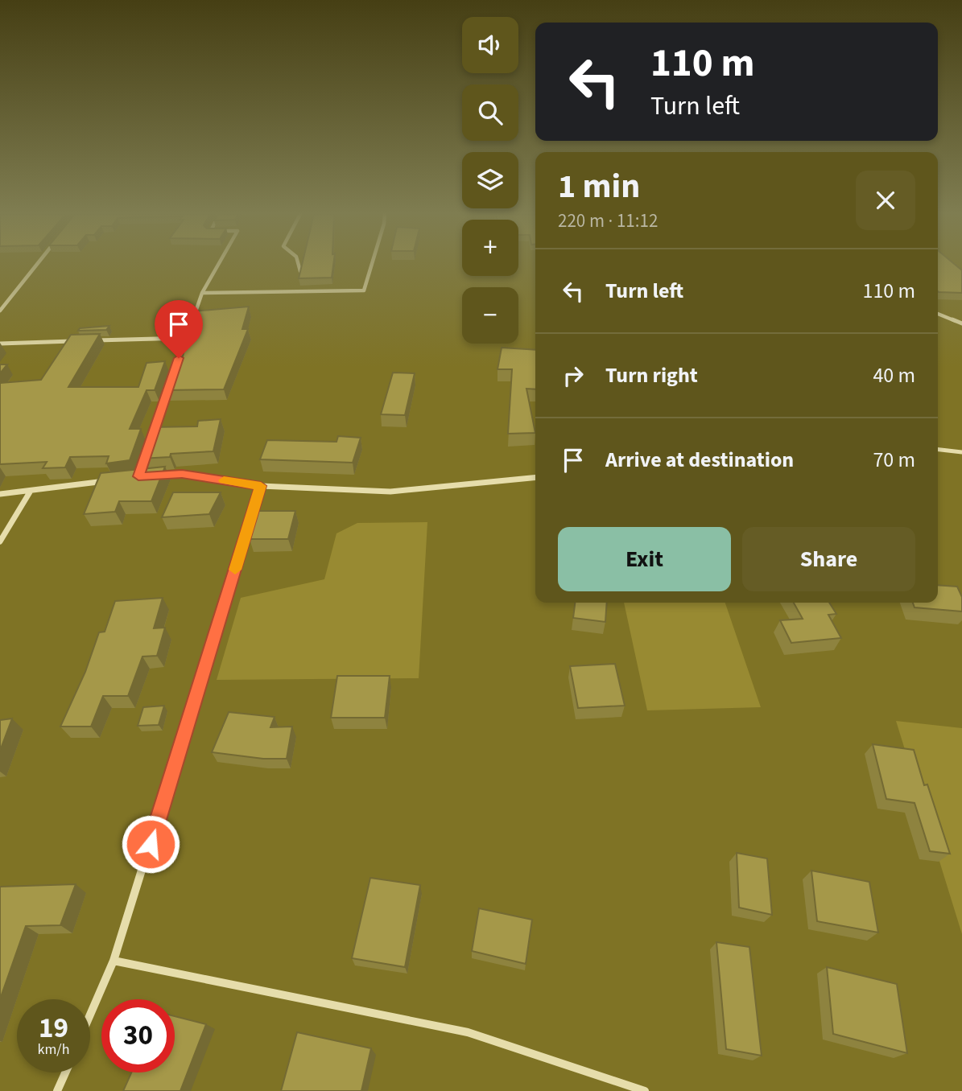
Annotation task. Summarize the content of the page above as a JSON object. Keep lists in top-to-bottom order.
{
  "page": {
    "map_buttons": ["+", "−"],
    "turn": ["110 m", "Turn left"],
    "heading": ["1 min", "220 m · 11:12"],
    "list": [
      {
        "name": "Turn left",
        "value": "110 m"
      },
      {
        "name": "Turn right",
        "value": "40 m"
      },
      {
        "name": "Arrive at destination",
        "value": "70 m"
      }
    ],
    "buttons": ["Exit", "Share"],
    "speed": "19 km/h",
    "limit": "30"
  }
}
